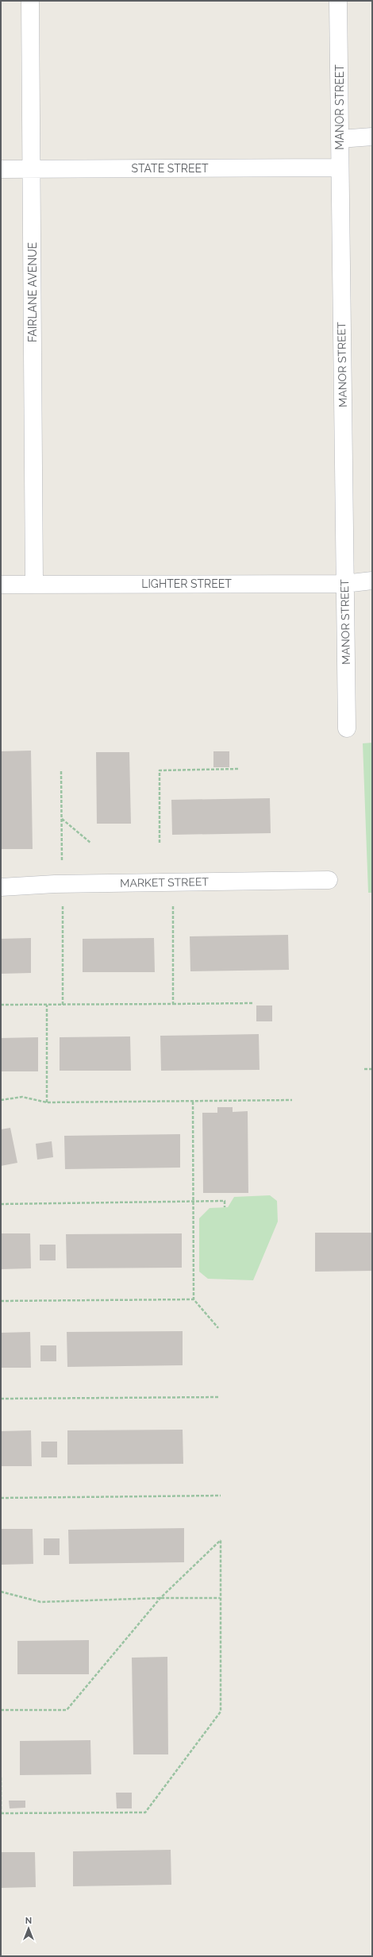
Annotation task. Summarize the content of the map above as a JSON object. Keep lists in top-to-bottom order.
{
  "streets": {
    "street": [
      "MANOR STREET",
      "STATE STREET",
      "FAIRLANE AVENUE",
      "LIGHTER STREET",
      "MARKET STREET"
    ]
  },
  "crossings": [
    ["MANOR STREET", "STATE STREET"],
    ["MANOR STREET", "LIGHTER STREET"],
    ["STATE STREET", "FAIRLANE AVENUE"],
    ["FAIRLANE AVENUE", "LIGHTER STREET"]
  ],
  "north": "top"
}
